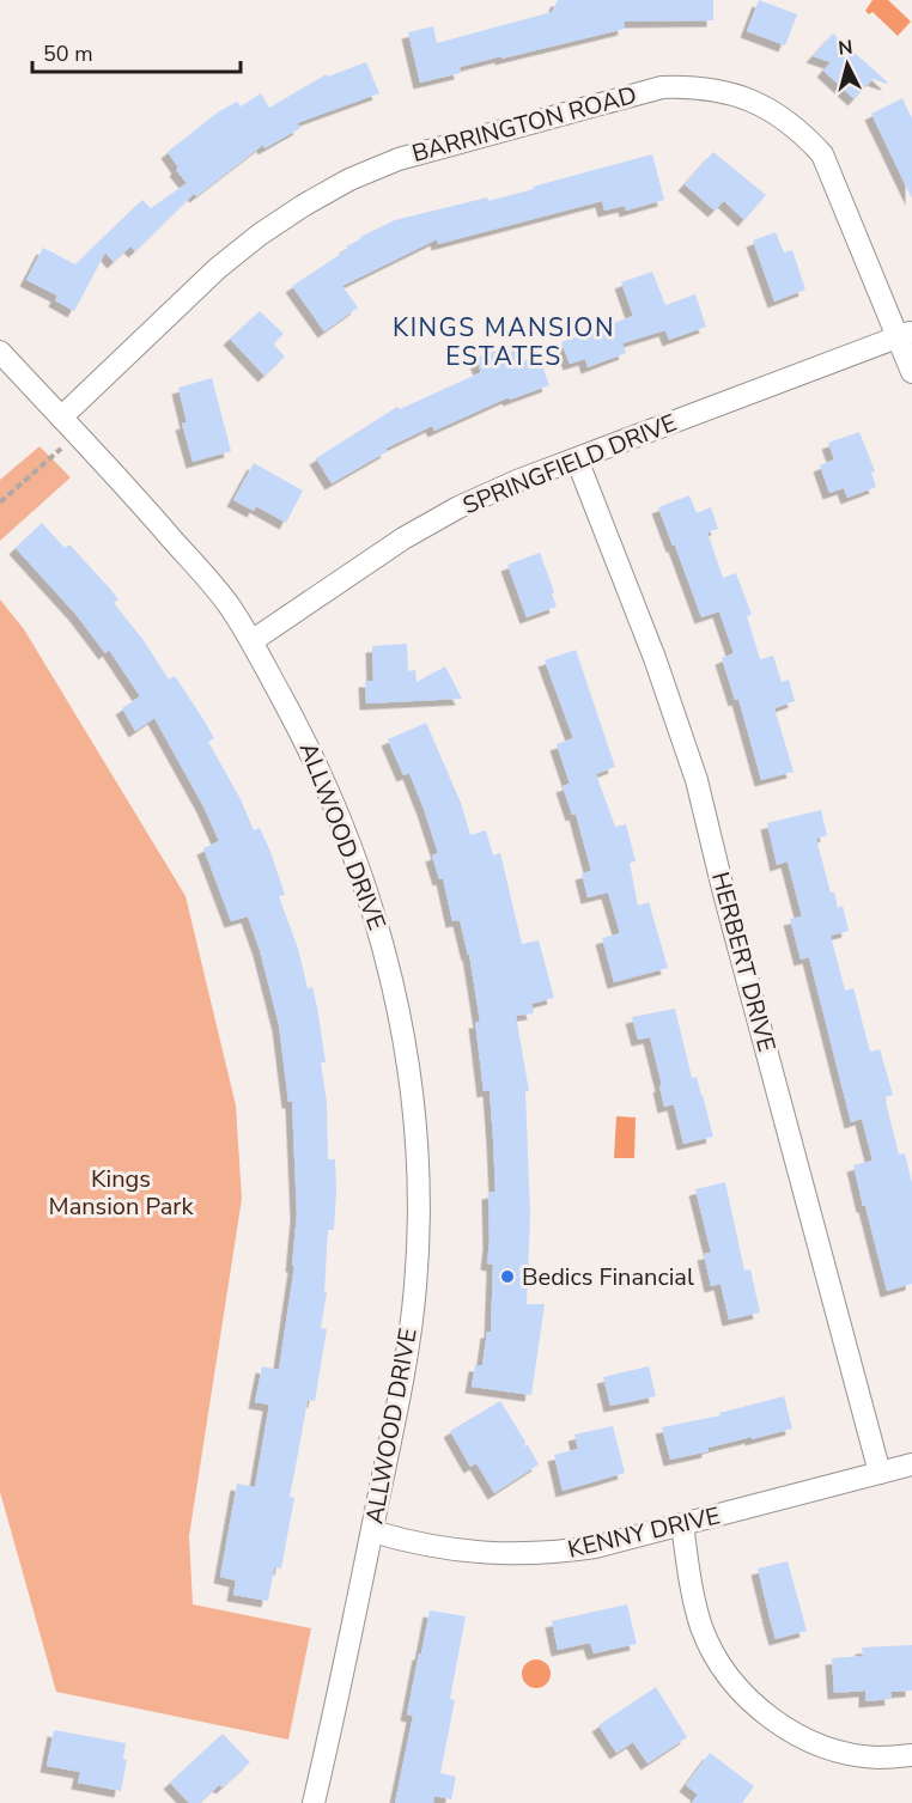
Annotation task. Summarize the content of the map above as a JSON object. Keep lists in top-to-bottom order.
{
  "streets": {
    "street": [
      "BARRINGTON ROAD",
      "SPRINGFIELD DRIVE",
      "ALLWOOD DRIVE",
      "HERBERT DRIVE",
      "KENNY DRIVE"
    ]
  },
  "crossings": [
    ["BARRINGTON ROAD", "SPRINGFIELD DRIVE"],
    ["BARRINGTON ROAD", "ALLWOOD DRIVE"],
    ["SPRINGFIELD DRIVE", "ALLWOOD DRIVE"],
    ["SPRINGFIELD DRIVE", "HERBERT DRIVE"],
    ["ALLWOOD DRIVE", "KENNY DRIVE"],
    ["HERBERT DRIVE", "KENNY DRIVE"]
  ],
  "districts": ["KINGS MANSION ESTATES"],
  "parks": ["Kings Mansion Park"],
  "places": ["Bedics Financial"],
  "scale_bar": "50 m",
  "north": "top"
}
